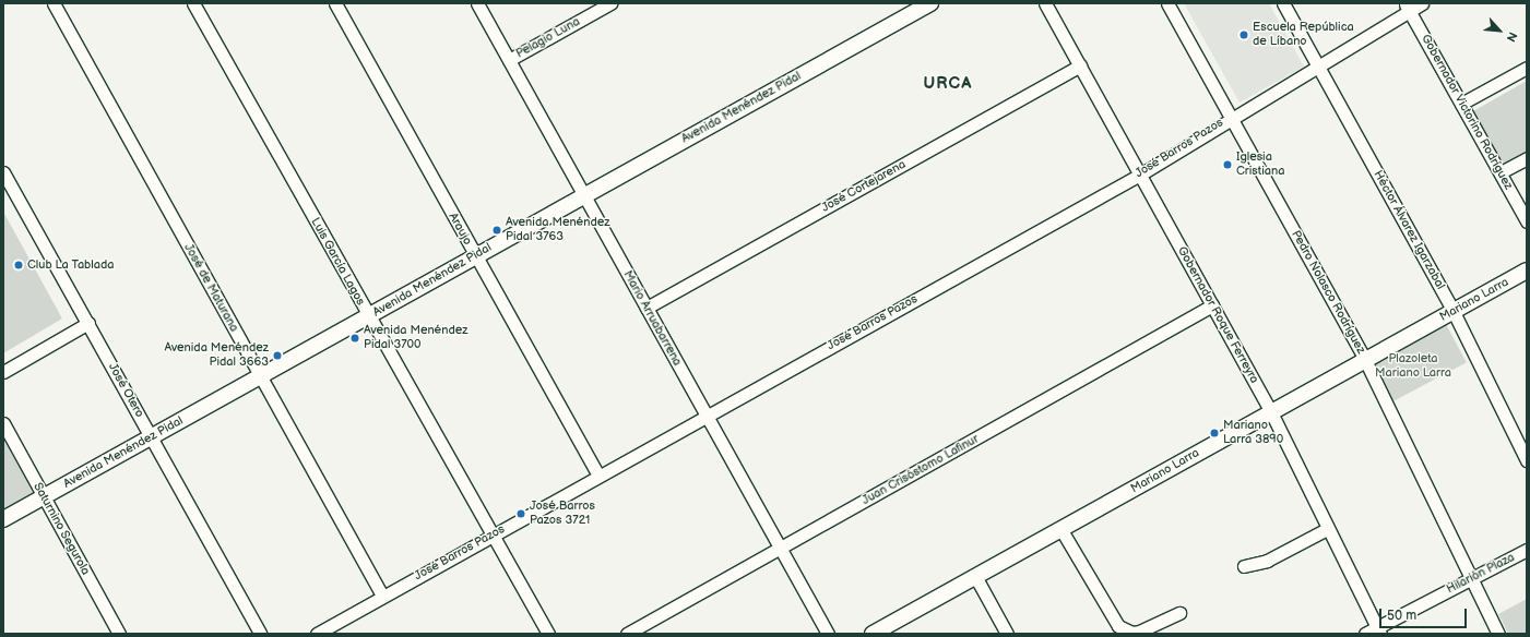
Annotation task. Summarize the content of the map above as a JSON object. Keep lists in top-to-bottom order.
{
  "streets": {
    "main road": ["Avenida Menéndez Pidal", "Mariano Larra"],
    "street": [
      "Pelagio Luna",
      "Gobernador Victorino Rodríguez",
      "José Barros Pazos",
      "José Cortejarena",
      "Araujo",
      "Héctor Álvarez Igarzabal",
      "Luis García Lagos",
      "José de Maturana",
      "Pedro Nolasco Rodríguez",
      "Gobernador Roque Ferreyra",
      "Mario Arruabarrena",
      "José Otero",
      "Juan Crisóstomo Lafinur",
      "Saturnino Segurola",
      "Hilarión Plaza"
    ]
  },
  "crossings": [
    ["Pelagio Luna", "Mario Arruabarrena"],
    ["Avenida Menéndez Pidal", "Araujo"],
    ["Avenida Menéndez Pidal", "Luis García Lagos"],
    ["Avenida Menéndez Pidal", "José de Maturana"],
    ["Avenida Menéndez Pidal", "Mario Arruabarrena"],
    ["Avenida Menéndez Pidal", "José Otero"],
    ["Avenida Menéndez Pidal", "Saturnino Segurola"],
    ["Gobernador Victorino Rodríguez", "José Barros Pazos"],
    ["José Barros Pazos", "Araujo"],
    ["José Barros Pazos", "Héctor Álvarez Igarzabal"],
    ["José Barros Pazos", "Luis García Lagos"],
    ["José Barros Pazos", "José de Maturana"],
    ["José Barros Pazos", "Pedro Nolasco Rodríguez"],
    ["José Barros Pazos", "Gobernador Roque Ferreyra"],
    ["José Barros Pazos", "Mario Arruabarrena"],
    ["José Cortejarena", "Gobernador Roque Ferreyra"],
    ["José Cortejarena", "Mario Arruabarrena"],
    ["Héctor Álvarez Igarzabal", "Mariano Larra"],
    ["Pedro Nolasco Rodríguez", "Mariano Larra"],
    ["Pedro Nolasco Rodríguez", "Hilarión Plaza"],
    ["Mariano Larra", "Gobernador Roque Ferreyra"],
    ["Gobernador Roque Ferreyra", "Juan Crisóstomo Lafinur"],
    ["Gobernador Roque Ferreyra", "Hilarión Plaza"],
    ["Mario Arruabarrena", "Juan Crisóstomo Lafinur"]
  ],
  "districts": ["URCA"],
  "parks": ["Plazoleta Mariano Larra"],
  "places": [
    "Escuela República de Líbano",
    "Iglesia Cristiana",
    "Avenida Menéndez Pidal 3763",
    "Club La Tablada",
    "Avenida Menéndez Pidal 3700",
    "Avenida Menéndez Pidal 3663",
    "Mariano Larra 3890",
    "José Barros Pazos 3721"
  ],
  "scale_bar": "50 m",
  "north": "bottom right"
}
